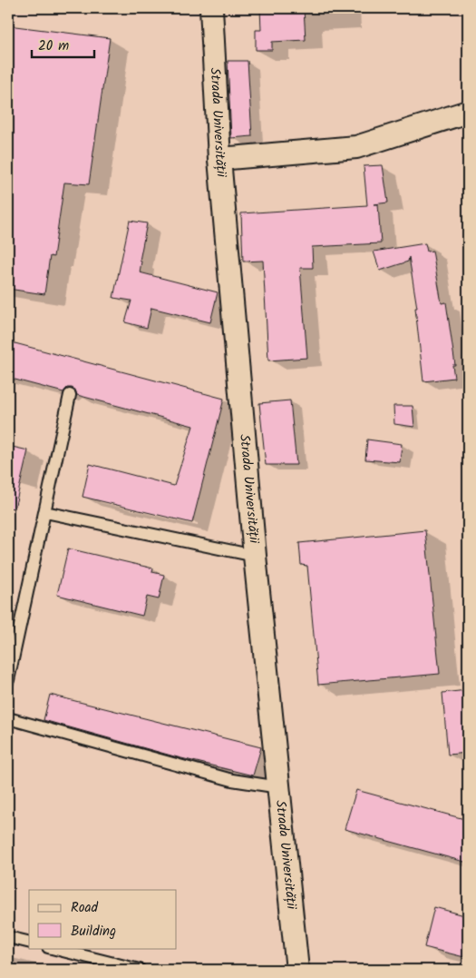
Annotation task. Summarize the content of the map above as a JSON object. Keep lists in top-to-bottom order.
{
  "streets": {
    "street": ["Strada Universității"]
  },
  "legend": ["Road", "Building"],
  "scale_bar": "20 m"
}
